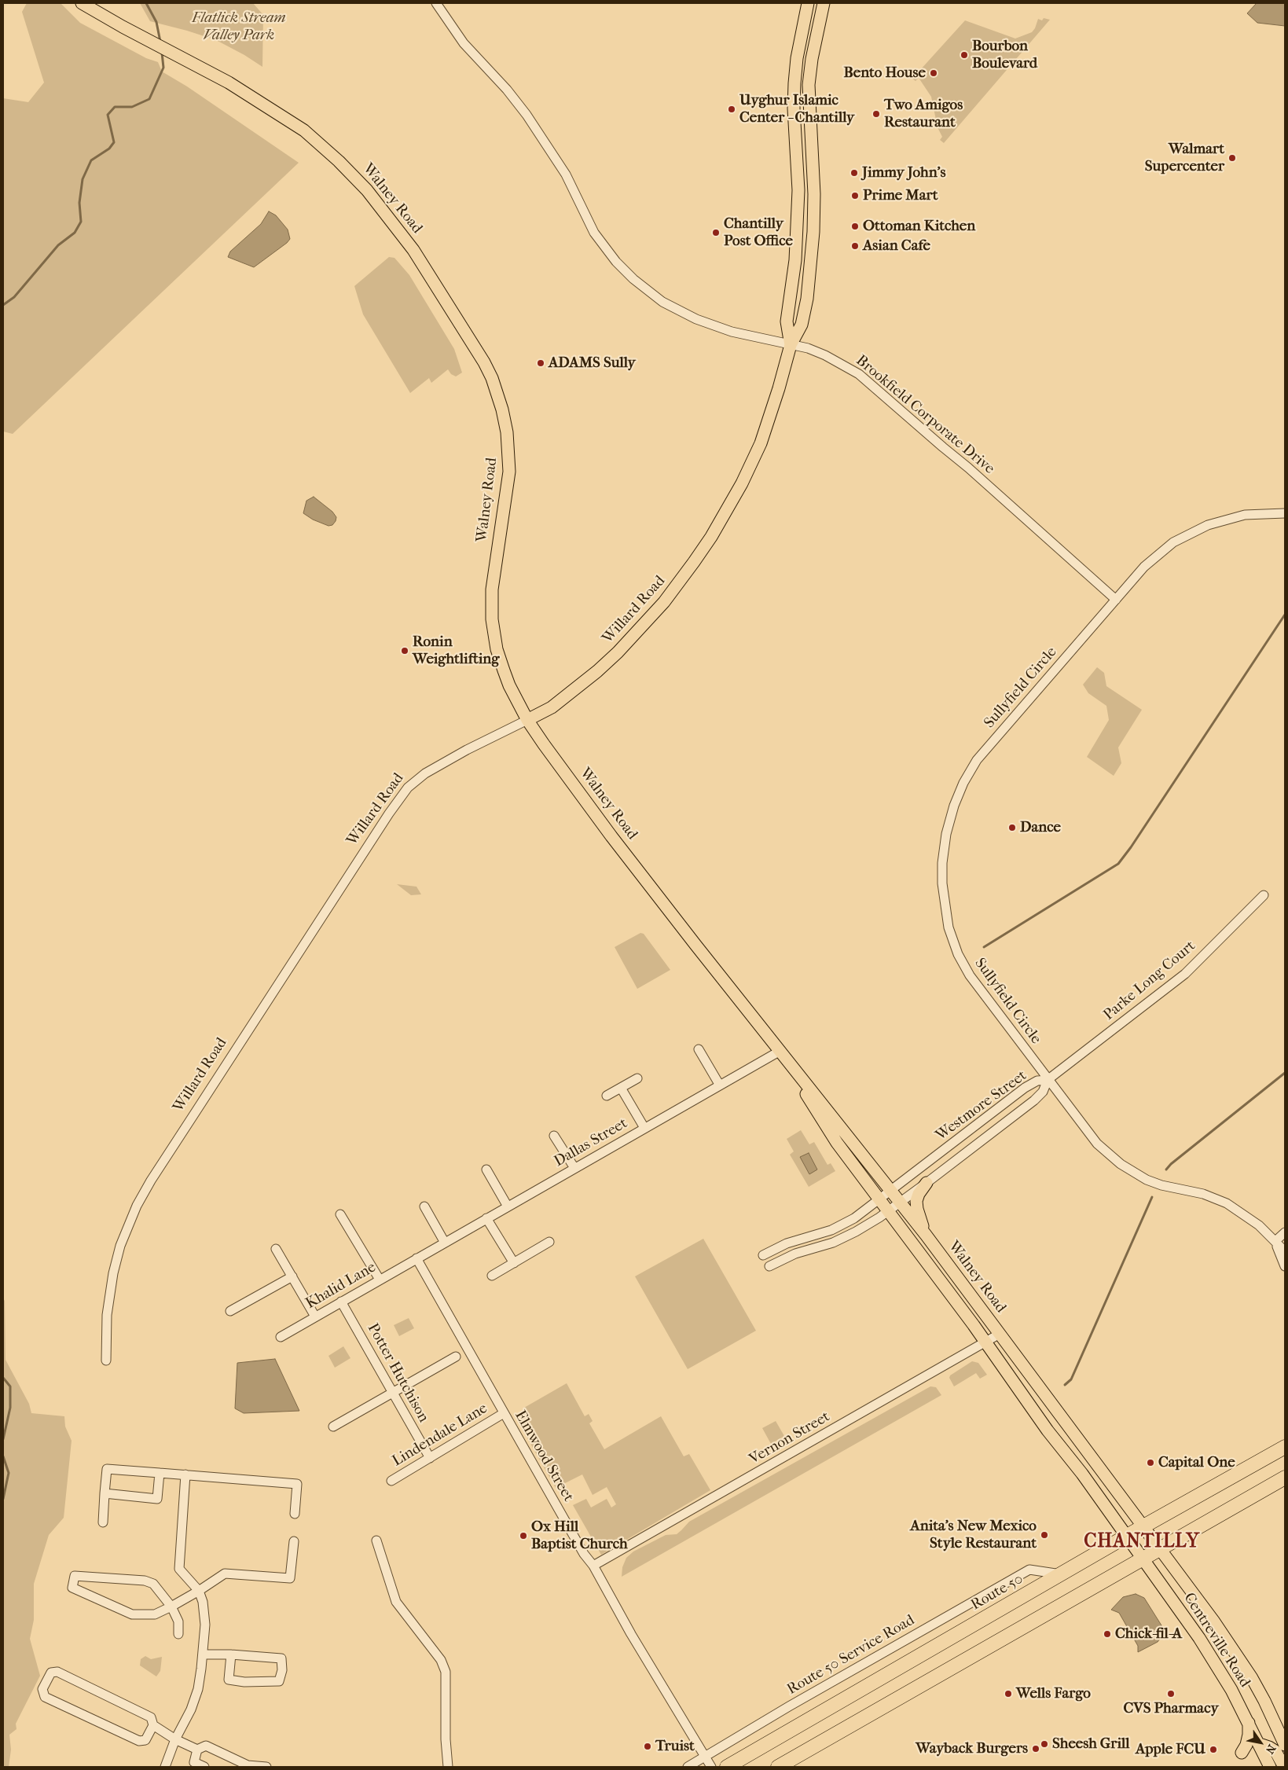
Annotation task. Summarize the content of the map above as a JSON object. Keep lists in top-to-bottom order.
{
  "streets": {
    "highway": ["Route 50"],
    "main road": ["Walney Road", "Willard Road", "Centreville Road"],
    "street": [
      "Brookfield Corporate Drive",
      "Sullyfield Circle",
      "Parke Long Court",
      "Westmore Street",
      "Dallas Street",
      "Khalid Lane",
      "Potter Hutchison",
      "Lindendale Lane",
      "Vernon Street",
      "Elmwood Street",
      "Route 50 Service Road"
    ]
  },
  "crossings": [
    ["Walney Road", "Willard Road"],
    ["Walney Road", "Westmore Street"],
    ["Walney Road", "Dallas Street"],
    ["Walney Road", "Vernon Street"],
    ["Walney Road", "Route 50"],
    ["Walney Road", "Centreville Road"],
    ["Brookfield Corporate Drive", "Willard Road"],
    ["Brookfield Corporate Drive", "Sullyfield Circle"],
    ["Sullyfield Circle", "Parke Long Court"],
    ["Sullyfield Circle", "Westmore Street"],
    ["Parke Long Court", "Westmore Street"],
    ["Dallas Street", "Khalid Lane"],
    ["Dallas Street", "Elmwood Street"],
    ["Khalid Lane", "Potter Hutchison"],
    ["Khalid Lane", "Elmwood Street"],
    ["Potter Hutchison", "Lindendale Lane"],
    ["Lindendale Lane", "Elmwood Street"],
    ["Vernon Street", "Elmwood Street"],
    ["Elmwood Street", "Route 50 Service Road"],
    ["Route 50", "Centreville Road"],
    ["Route 50", "Route 50 Service Road"]
  ],
  "districts": ["CHANTILLY"],
  "parks": ["Flatlick Stream Valley Park"],
  "places": [
    "Bourbon Boulevard",
    "Bento House",
    "Uyghur Islamic Center - Chantilly",
    "Two Amigos Restaurant",
    "Walmart Supercenter",
    "Jimmy John's",
    "Prime Mart",
    "Ottoman Kitchen",
    "Chantilly Post Office",
    "Asian Cafe",
    "ADAMS Sully",
    "Ronin Weightlifting",
    "Dance",
    "Capital One",
    "Anita's New Mexico Style Restaurant",
    "Ox Hill Baptist Church",
    "Chick-fil-A",
    "Wells Fargo",
    "CVS Pharmacy",
    "Sheesh Grill",
    "Truist",
    "Wayback Burgers",
    "Apple FCU"
  ],
  "north": "bottom right"
}
